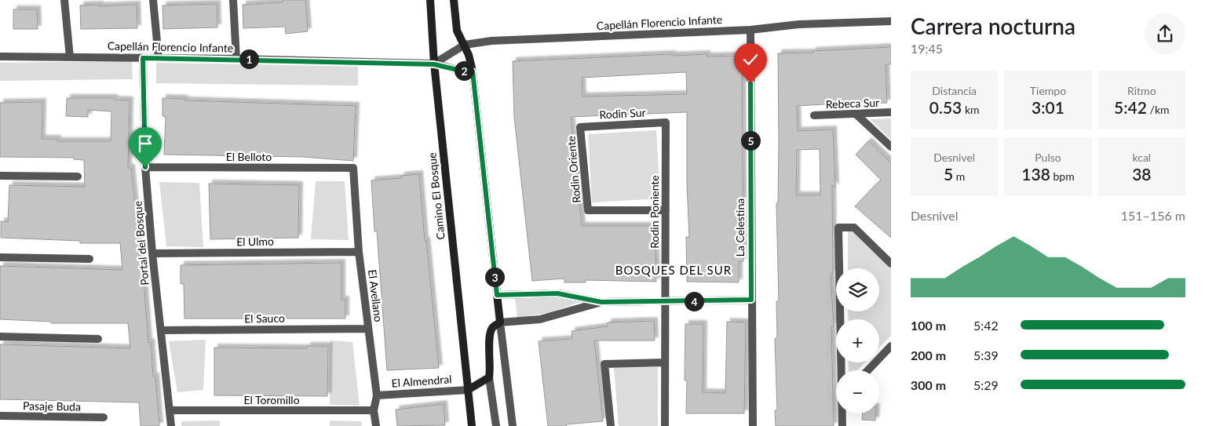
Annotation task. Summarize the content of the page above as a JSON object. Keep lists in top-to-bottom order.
{
  "streets": {
    "street": [
      "Capellán Florencio Infante",
      "Rebeca Sur",
      "Rodin Sur",
      "El Belloto",
      "Rodin Oriente",
      "Camino El Bosque",
      "Rodin Poniente",
      "La Celestina",
      "El Ulmo",
      "Portal del Bosque",
      "El Avellano",
      "El Sauco",
      "El Almendral",
      "El Toromillo",
      "Pasaje Buda"
    ]
  },
  "crossings": [
    ["Capellán Florencio Infante", "Camino El Bosque"],
    ["Capellán Florencio Infante", "La Celestina"],
    ["Capellán Florencio Infante", "Portal del Bosque"],
    ["Rodin Sur", "Rodin Oriente"],
    ["Rodin Sur", "Rodin Poniente"],
    ["El Belloto", "Portal del Bosque"],
    ["El Belloto", "El Avellano"],
    ["Rodin Oriente", "Rodin Poniente"],
    ["Camino El Bosque", "El Almendral"],
    ["El Ulmo", "Portal del Bosque"],
    ["El Ulmo", "El Avellano"],
    ["Portal del Bosque", "El Sauco"],
    ["Portal del Bosque", "El Toromillo"],
    ["El Avellano", "El Sauco"],
    ["El Avellano", "El Almendral"],
    ["El Avellano", "El Toromillo"]
  ],
  "districts": ["BOSQUES DEL SUR"],
  "page": {
    "heading": ["Carrera nocturna", "19:45"],
    "pins": [
      "1",
      "2",
      "5",
      "3",
      "4"
    ],
    "stats": [
      ["Distancia", "0.53 km"],
      ["Tiempo", "3:01"],
      ["Ritmo", "5:42 /km"],
      ["Desnivel", "5 m"],
      ["Pulso", "138 bpm"],
      ["kcal", "38"]
    ],
    "chart": ["Desnivel", "151–156 m"],
    "map_buttons": ["+", "−"],
    "list": [
      {
        "name": "100 m",
        "note": "5:42"
      },
      {
        "name": "200 m",
        "note": "5:39"
      },
      {
        "name": "300 m",
        "note": "5:29"
      }
    ]
  }
}
